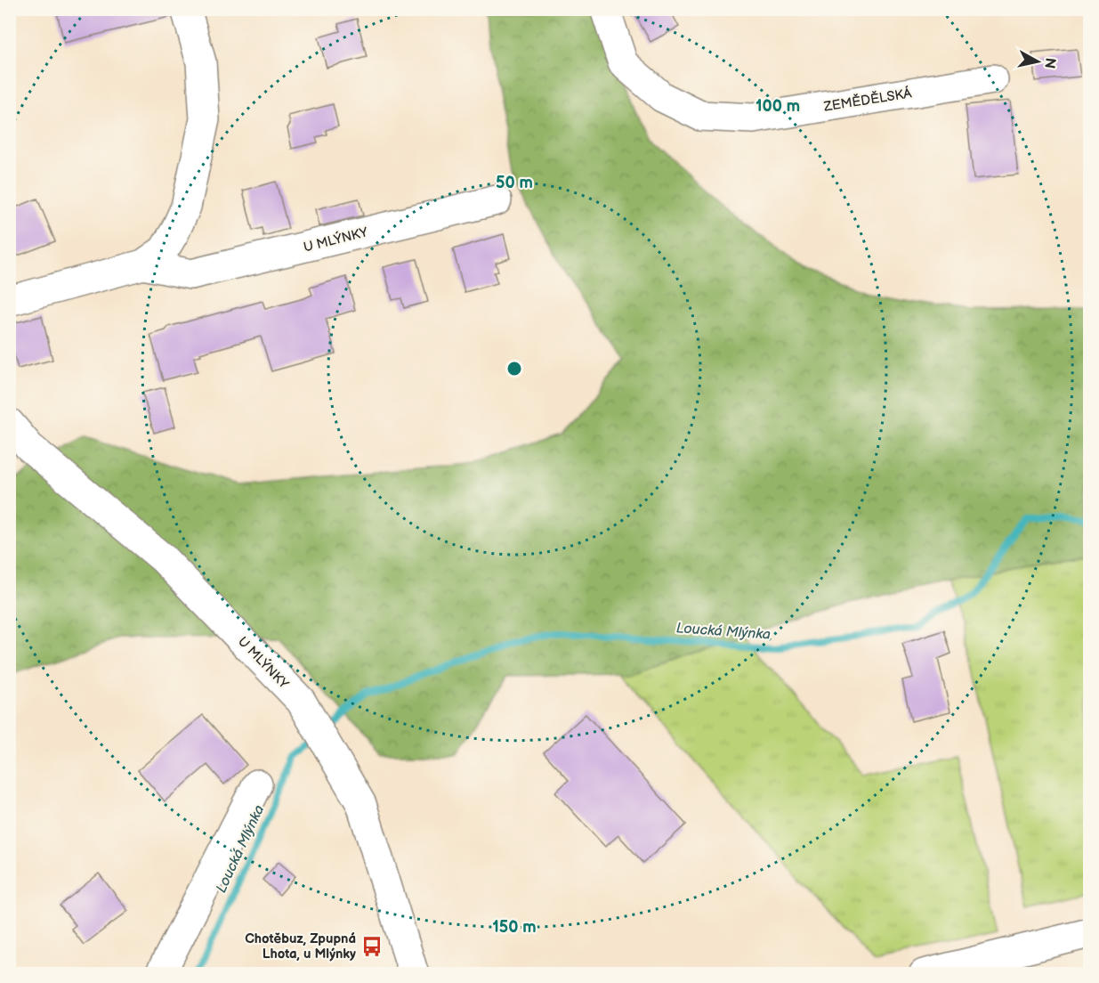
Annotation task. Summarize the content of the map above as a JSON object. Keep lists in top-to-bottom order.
{
  "streets": {
    "street": ["ZEMĚDĚLSKÁ", "U MLÝNKY"]
  },
  "water": ["Loucká Mlýnka"],
  "places": {
    "bus stop": ["Chotěbuz, Zpupná Lhota, u Mlýnky"]
  },
  "north": "right",
  "rings": ["100 m", "50 m", "150 m"]
}
